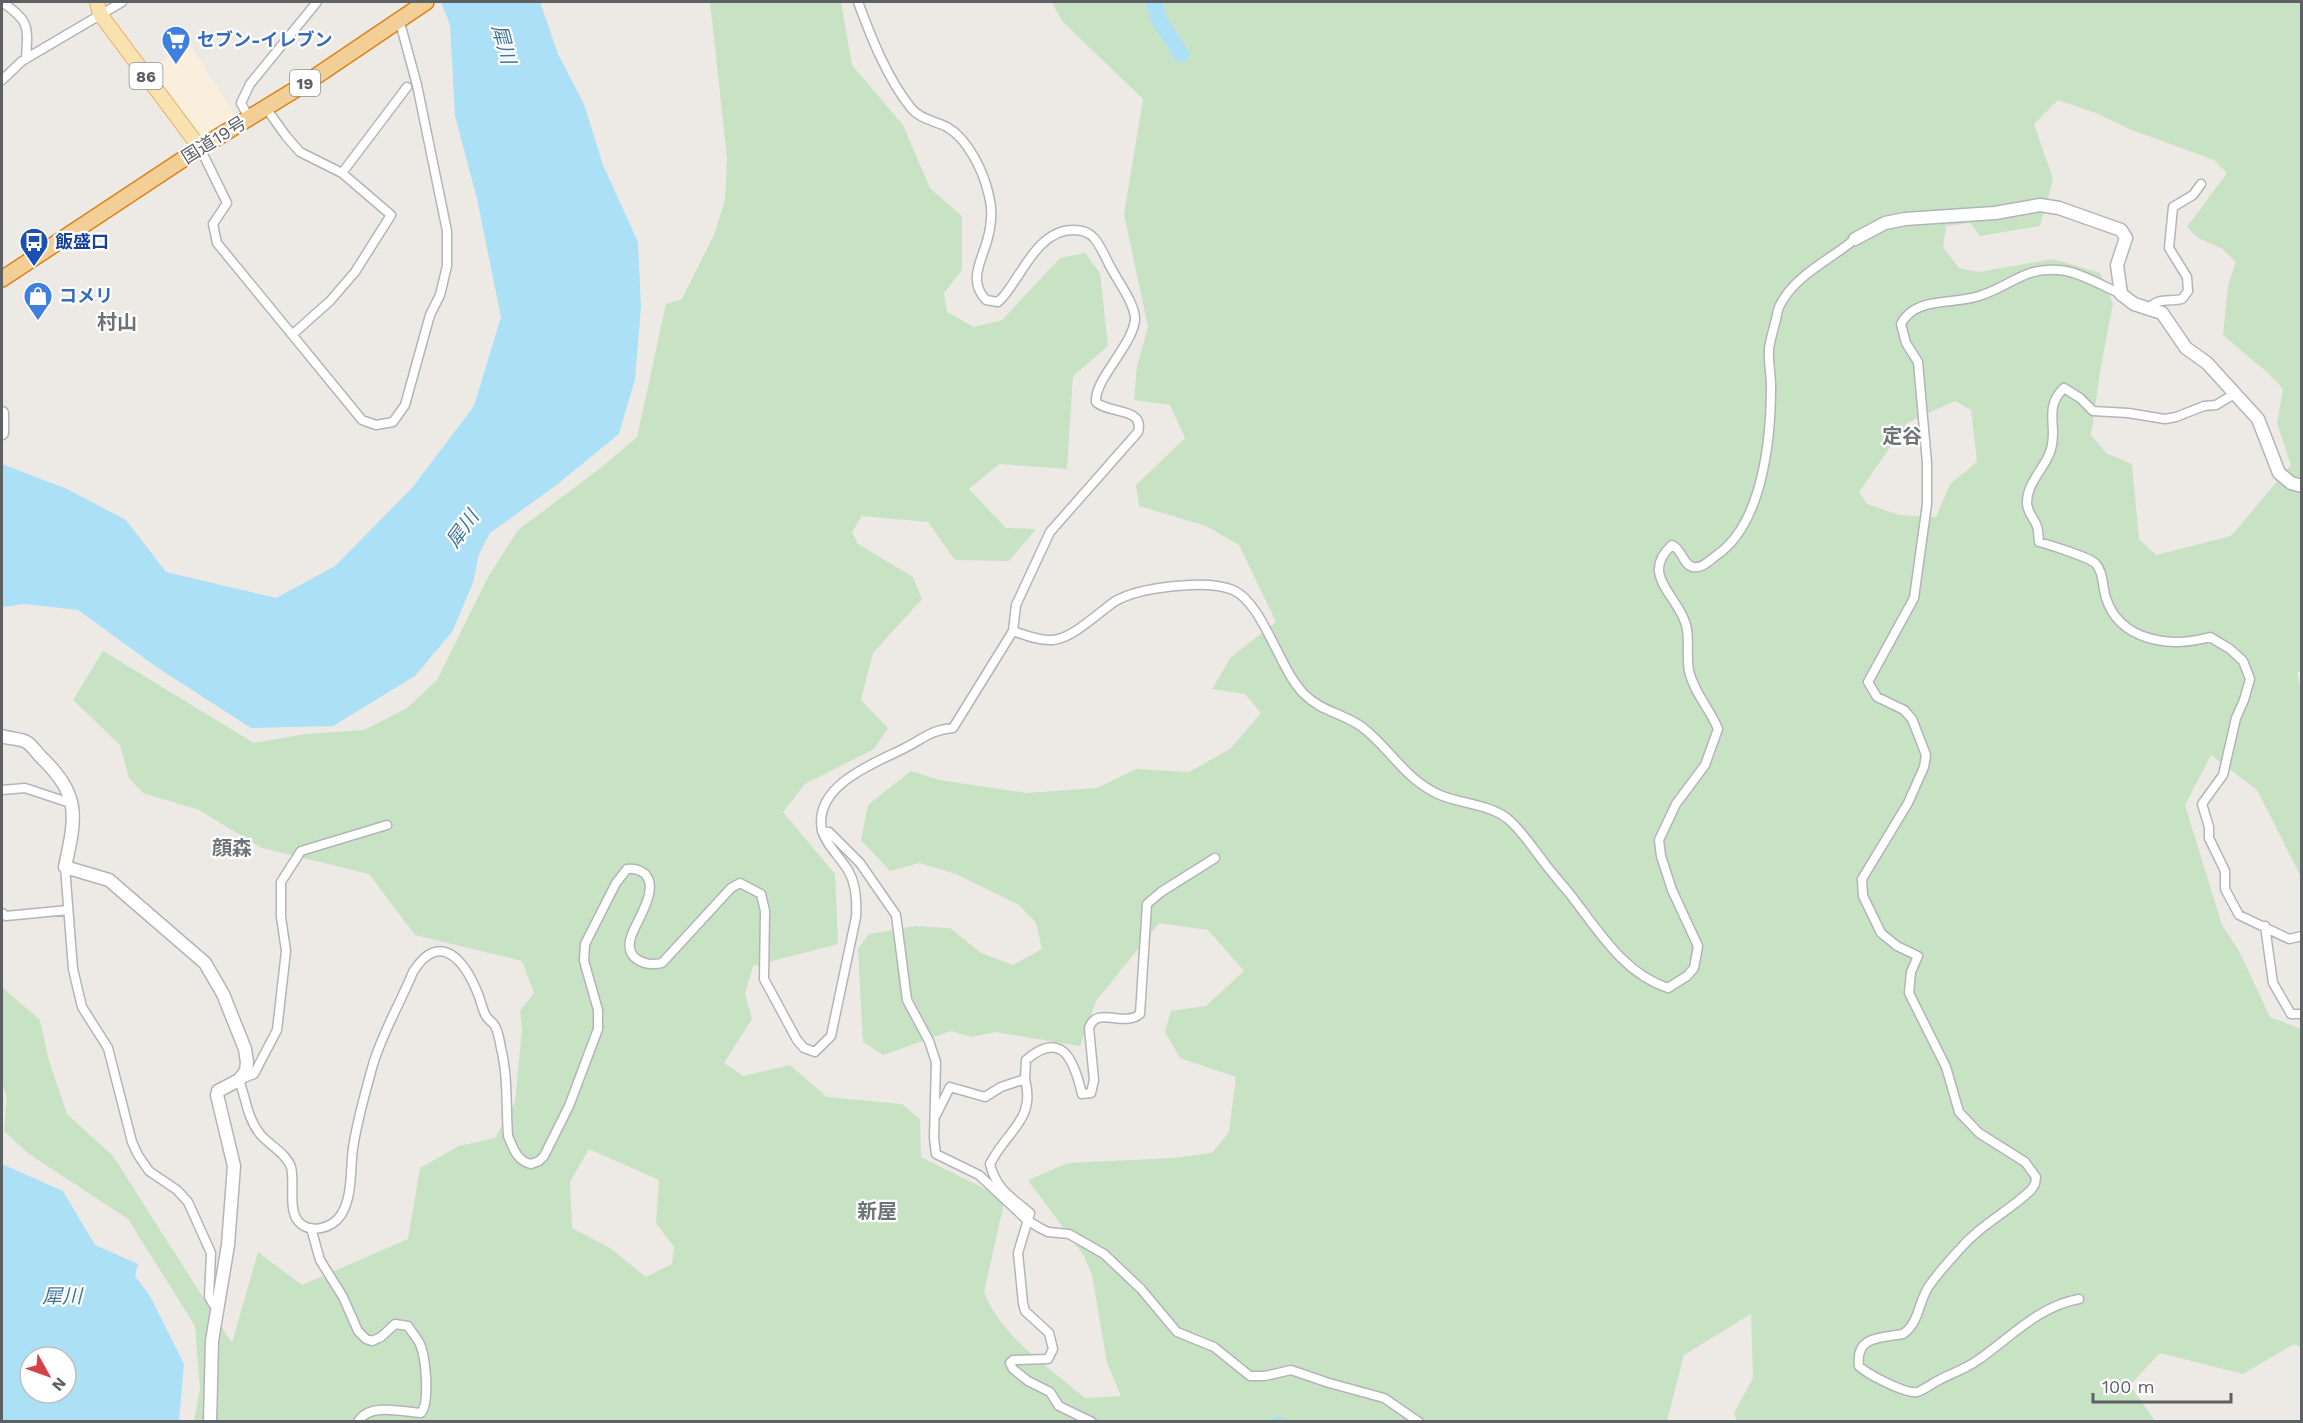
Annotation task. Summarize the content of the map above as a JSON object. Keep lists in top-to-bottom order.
{
  "streets": {
    "highway": ["19", "国道19号"],
    "main road": ["86"]
  },
  "crossings": [
    ["86", "国道19号"]
  ],
  "districts": [
    "村山",
    "定谷",
    "顔森",
    "新屋"
  ],
  "water": ["犀川"],
  "places": {
    "supermarket": ["セブン-イレブン"],
    "bus stop": ["飯盛口"],
    "shop": ["コメリ"]
  },
  "scale_bar": "100 m",
  "north": "bottom right"
}
